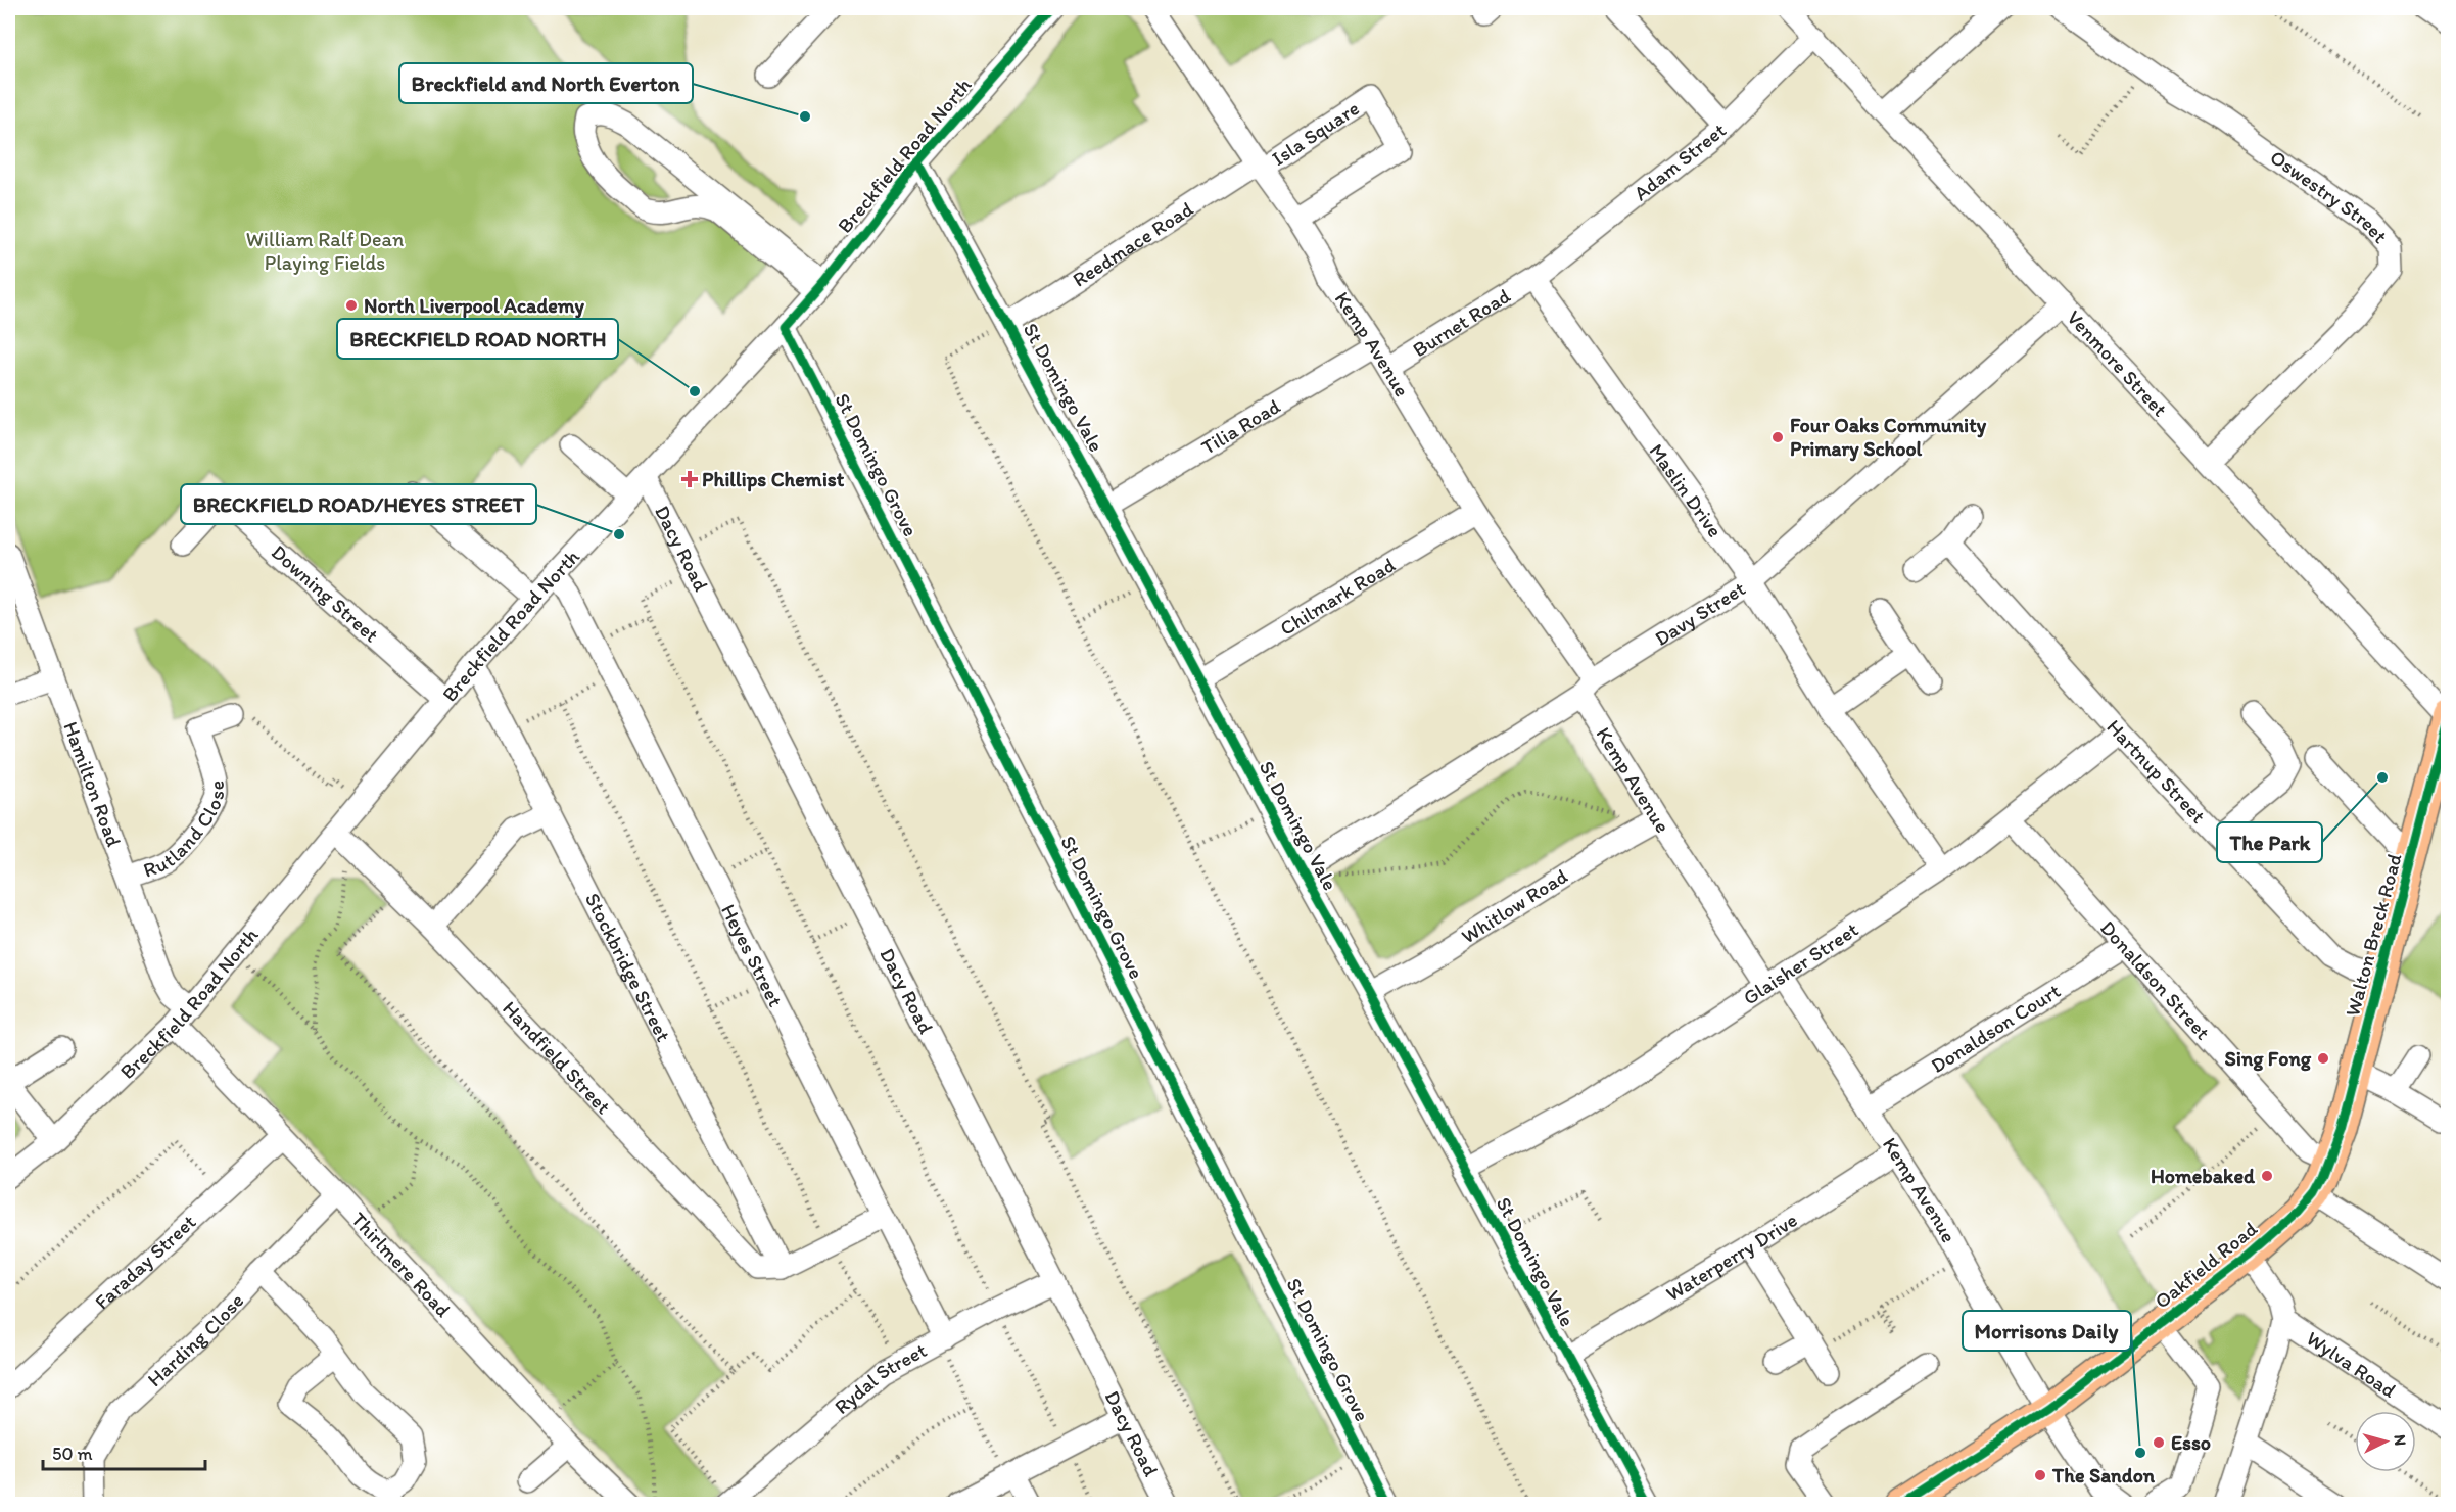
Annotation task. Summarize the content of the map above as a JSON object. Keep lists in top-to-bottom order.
{
  "streets": {
    "highway": ["Walton Breck Road", "Oakfield Road"],
    "street": [
      "Isla Square",
      "Breckfield Road North",
      "Adam Street",
      "Oswestry Street",
      "Reedmace Road",
      "Burnet Road",
      "Kemp Avenue",
      "Venmore Street",
      "St Domingo Vale",
      "Tilia Road",
      "St Domingo Grove",
      "Maslin Drive",
      "Dacy Road",
      "Downing Street",
      "Chilmark Road",
      "Davy Street",
      "Hartnup Street",
      "Hamilton Road",
      "Rutland Close",
      "Whitlow Road",
      "Heyes Street",
      "Glaisher Street",
      "Stockbridge Street",
      "Donaldson Street",
      "Donaldson Court",
      "Handfield Street",
      "Waterperry Drive",
      "Faraday Street",
      "Thirlmere Road",
      "Harding Close",
      "Wylva Road",
      "Rydal Street"
    ]
  },
  "crossings": [
    ["Isla Square", "Reedmace Road"],
    ["Isla Square", "Kemp Avenue"],
    ["Breckfield Road North", "St Domingo Vale"],
    ["Breckfield Road North", "St Domingo Grove"],
    ["Breckfield Road North", "Dacy Road"],
    ["Breckfield Road North", "Downing Street"],
    ["Breckfield Road North", "Hamilton Road"],
    ["Breckfield Road North", "Heyes Street"],
    ["Breckfield Road North", "Stockbridge Street"],
    ["Breckfield Road North", "Handfield Street"],
    ["Breckfield Road North", "Thirlmere Road"],
    ["Adam Street", "Burnet Road"],
    ["Adam Street", "Venmore Street"],
    ["Adam Street", "Maslin Drive"],
    ["Oswestry Street", "Venmore Street"],
    ["Reedmace Road", "Kemp Avenue"],
    ["Reedmace Road", "St Domingo Vale"],
    ["Burnet Road", "Kemp Avenue"],
    ["Burnet Road", "Maslin Drive"],
    ["Kemp Avenue", "Tilia Road"],
    ["Kemp Avenue", "Chilmark Road"],
    ["Kemp Avenue", "Davy Street"],
    ["Kemp Avenue", "Whitlow Road"],
    ["Kemp Avenue", "Glaisher Street"],
    ["Kemp Avenue", "Donaldson Court"],
    ["Kemp Avenue", "Waterperry Drive"],
    ["Kemp Avenue", "Oakfield Road"],
    ["Venmore Street", "Davy Street"],
    ["Venmore Street", "Walton Breck Road"],
    ["St Domingo Vale", "Tilia Road"],
    ["St Domingo Vale", "Chilmark Road"],
    ["St Domingo Vale", "Davy Street"],
    ["St Domingo Vale", "Whitlow Road"],
    ["St Domingo Vale", "Glaisher Street"],
    ["St Domingo Vale", "Waterperry Drive"],
    ["Maslin Drive", "Davy Street"],
    ["Maslin Drive", "Glaisher Street"],
    ["Dacy Road", "Rydal Street"],
    ["Hartnup Street", "Walton Breck Road"],
    ["Hartnup Street", "Glaisher Street"],
    ["Hamilton Road", "Rutland Close"],
    ["Walton Breck Road", "Donaldson Street"],
    ["Walton Breck Road", "Oakfield Road"],
    ["Heyes Street", "Rydal Street"],
    ["Glaisher Street", "Donaldson Street"],
    ["Stockbridge Street", "Handfield Street"],
    ["Donaldson Street", "Donaldson Court"],
    ["Donaldson Street", "Oakfield Road"],
    ["Faraday Street", "Thirlmere Road"],
    ["Thirlmere Road", "Harding Close"]
  ],
  "parks": ["William Ralf Dean Playing Fields"],
  "places": {
    "other": [
      "Breckfield and North Everton",
      "North Liverpool Academy",
      "BRECKFIELD ROAD NORTH",
      "Four Oaks Community Primary School",
      "BRECKFIELD ROAD/HEYES STREET",
      "The Park",
      "Sing Fong",
      "Homebaked",
      "Esso",
      "Morrisons Daily",
      "The Sandon"
    ],
    "health": ["Phillips Chemist"]
  },
  "scale_bar": "50 m",
  "north": "right"
}
